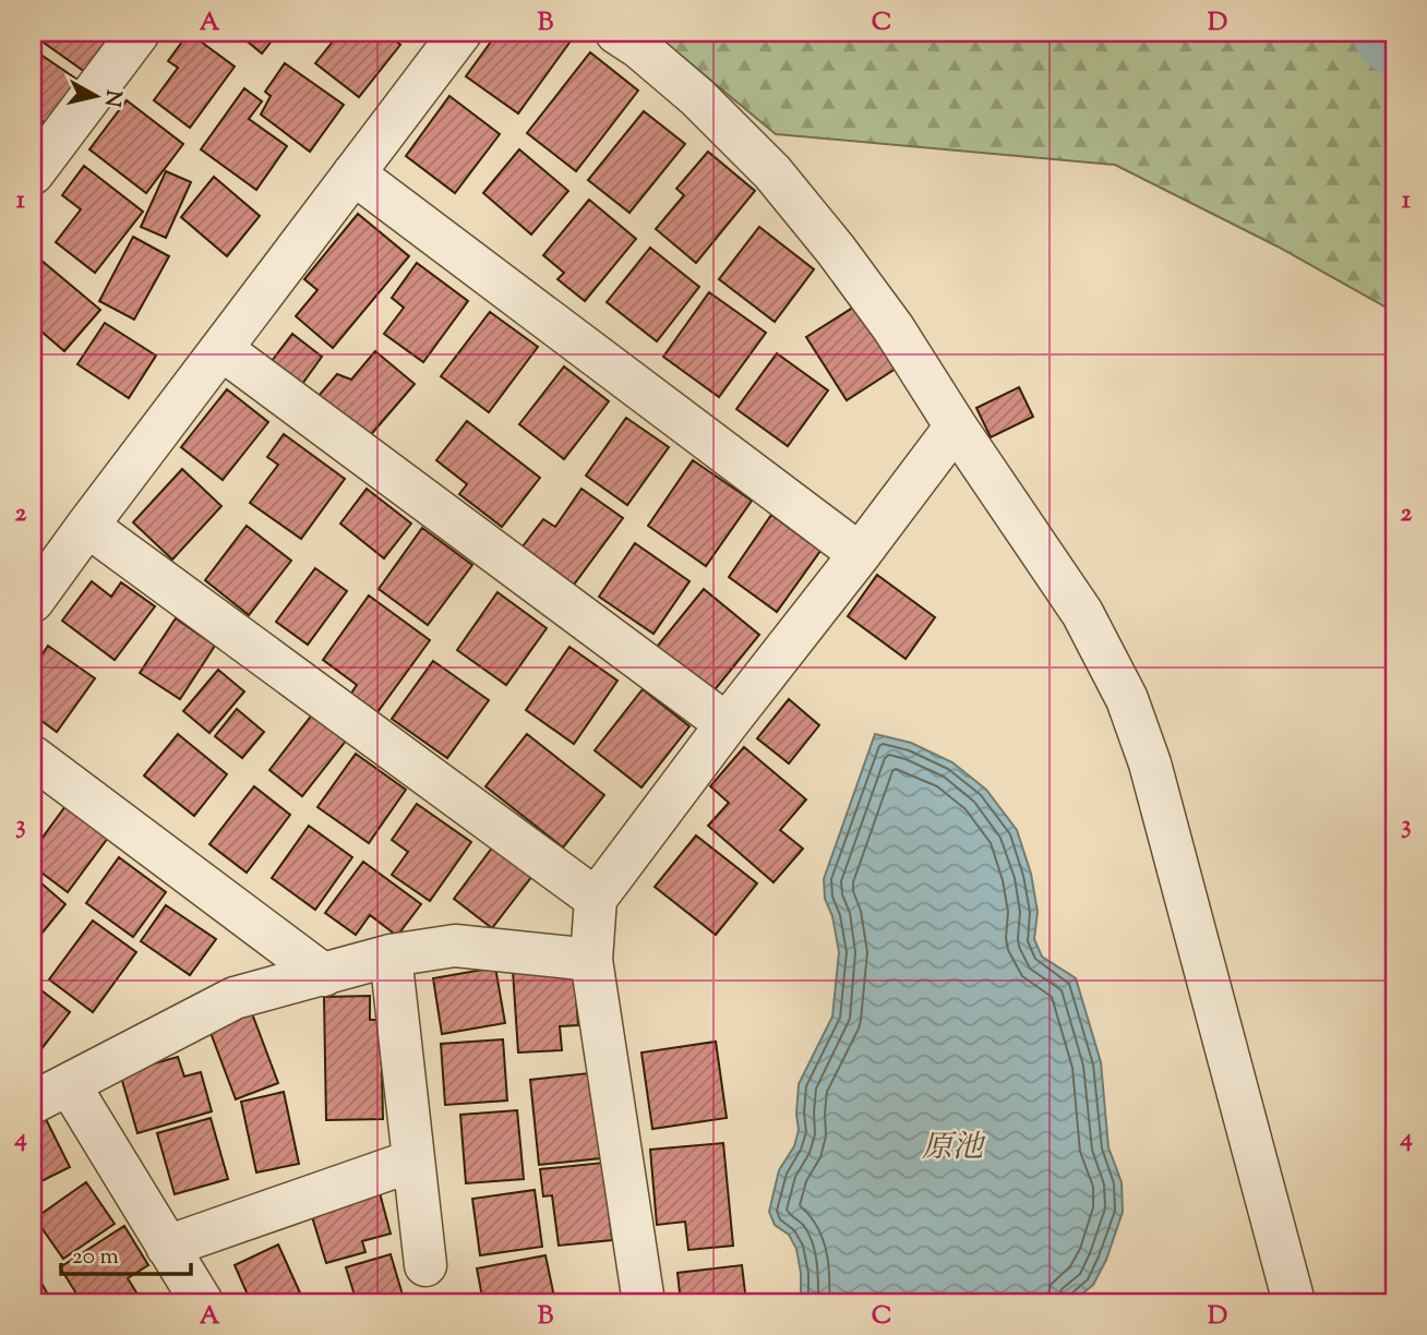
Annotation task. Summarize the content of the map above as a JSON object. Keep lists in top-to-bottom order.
{
  "water": ["原池"],
  "scale_bar": "20 m",
  "north": "right",
  "grid": {
    "columns": [
      "A",
      "B",
      "C",
      "D"
    ],
    "rows": [
      "1",
      "2",
      "3",
      "4"
    ]
  }
}
